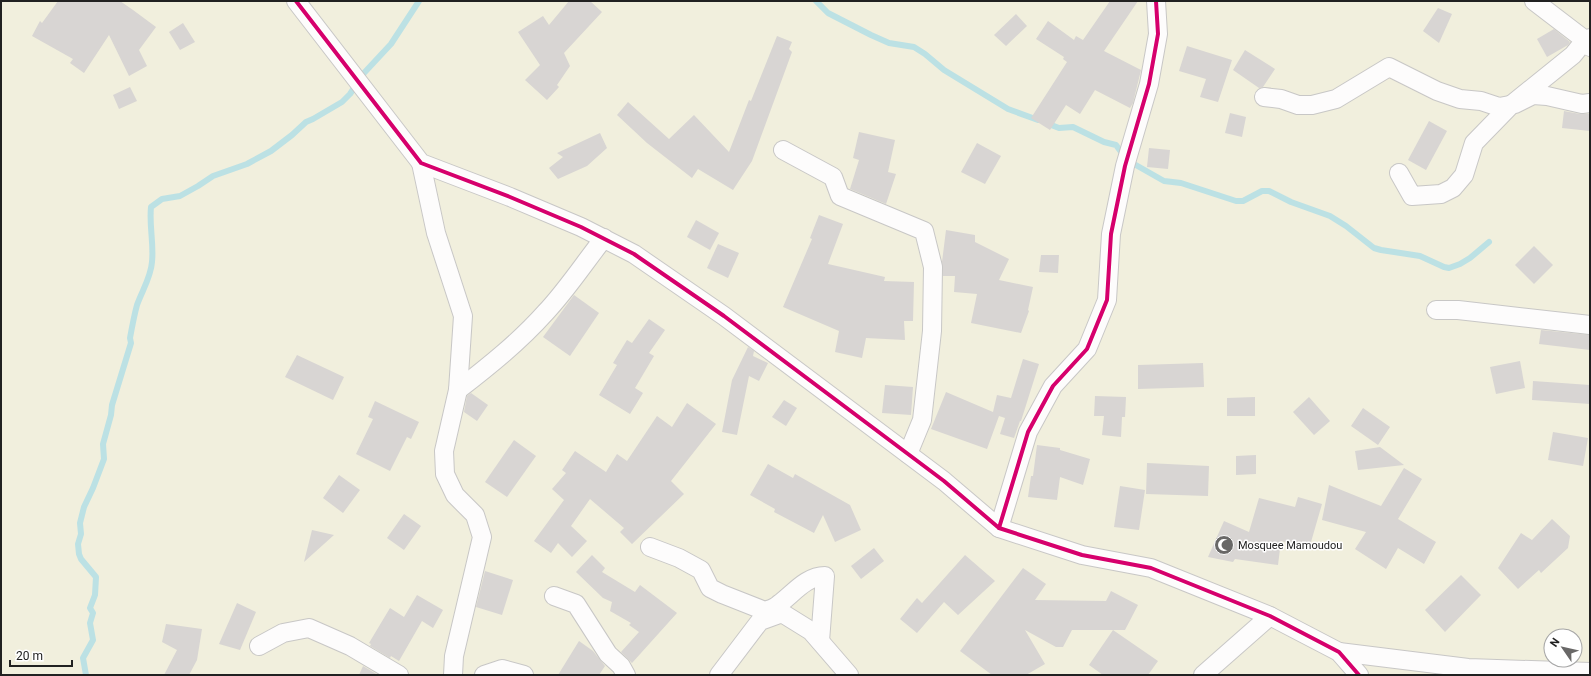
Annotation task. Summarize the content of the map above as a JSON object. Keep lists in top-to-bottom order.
{
  "places": {
    "mosque": ["Mosquee Mamoudou"]
  },
  "scale_bar": "20 m",
  "north": "top left"
}
